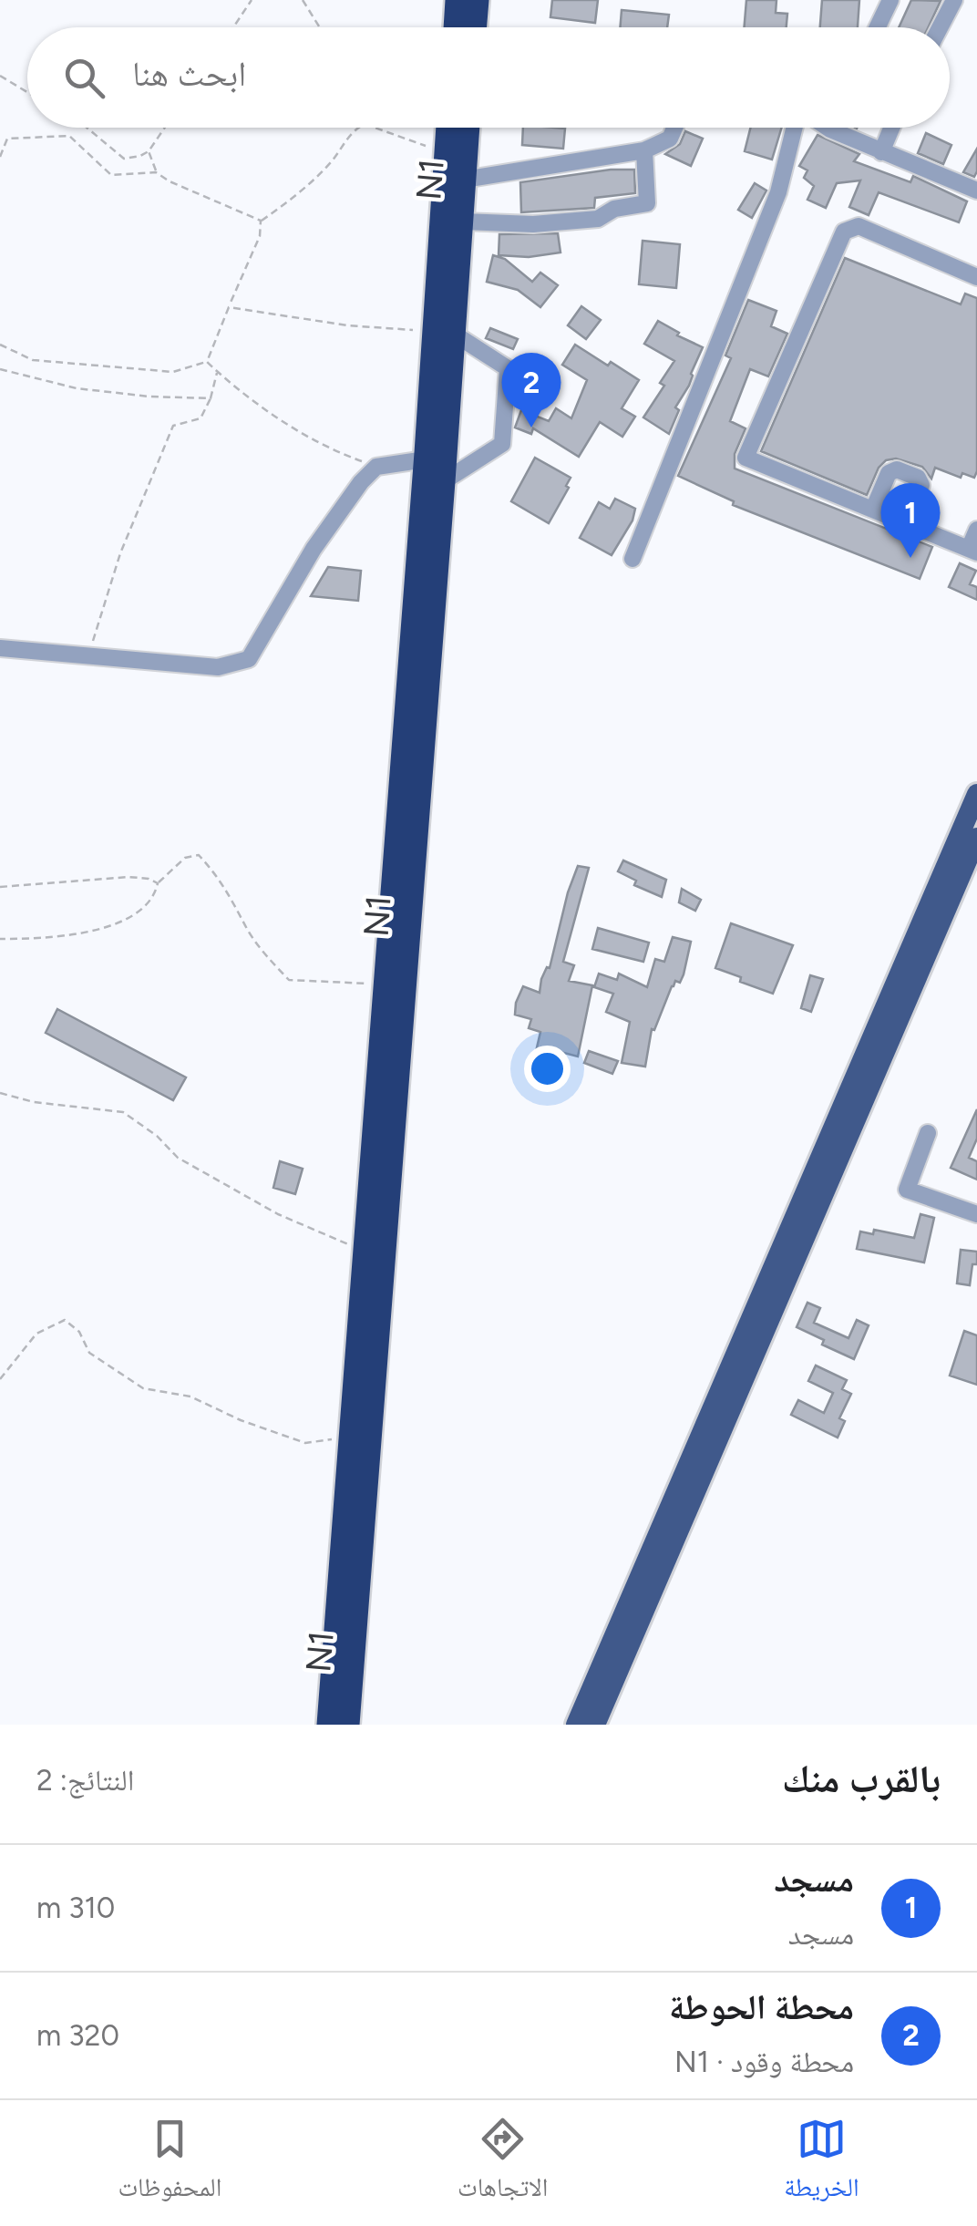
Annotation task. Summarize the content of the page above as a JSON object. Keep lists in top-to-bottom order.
{
  "streets": {
    "highway": ["N1"]
  },
  "page": {
    "search": "ابحث هنا",
    "pins": ["2", "1"],
    "heading": ["بالقرب منك", "النتائج: 2"],
    "list": [
      {
        "mark": "1",
        "name": "مسجد",
        "note": "مسجد",
        "value": "310 m"
      },
      {
        "mark": "2",
        "name": "محطة الحوطة",
        "note": "محطة وقود · N1",
        "value": "320 m"
      }
    ],
    "nav": ["الخريطة", "الاتجاهات", "المحفوظات"]
  }
}
